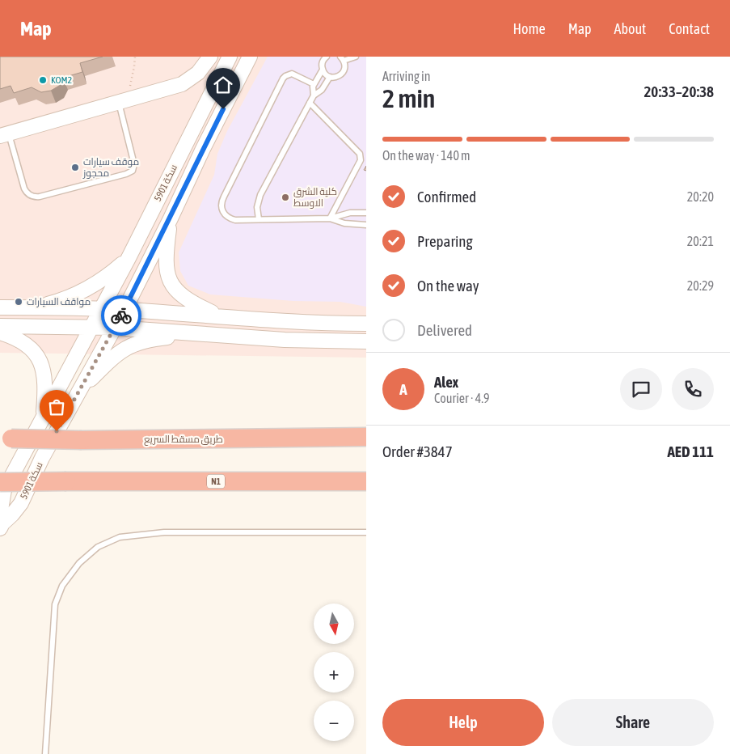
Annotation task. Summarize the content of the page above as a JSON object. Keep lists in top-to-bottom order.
{
  "streets": {
    "highway": ["طريق مسقط السريع", "N1"],
    "street": ["سكة 5901"]
  },
  "places": [
    "KOM2",
    "موقف سيارات محجوز",
    "كلية الشرق الاوسط",
    "مواقف السيارات"
  ],
  "north": "bottom",
  "page": {
    "header": "Map",
    "nav": [
      "Home",
      "Map",
      "About",
      "Contact"
    ],
    "heading": ["2 min", "Arriving in", "20:33–20:38"],
    "panel": [
      "Alex",
      "Courier · 4.9",
      "Order #3847",
      "AED 111"
    ],
    "bar": "On the way · 140 m",
    "list": [
      ["Confirmed", "20:20"],
      ["Preparing", "20:21"],
      ["On the way", "20:29"],
      "Delivered"
    ],
    "round": "A",
    "map_buttons": ["+", "−"],
    "buttons": ["Help", "Share"]
  }
}
